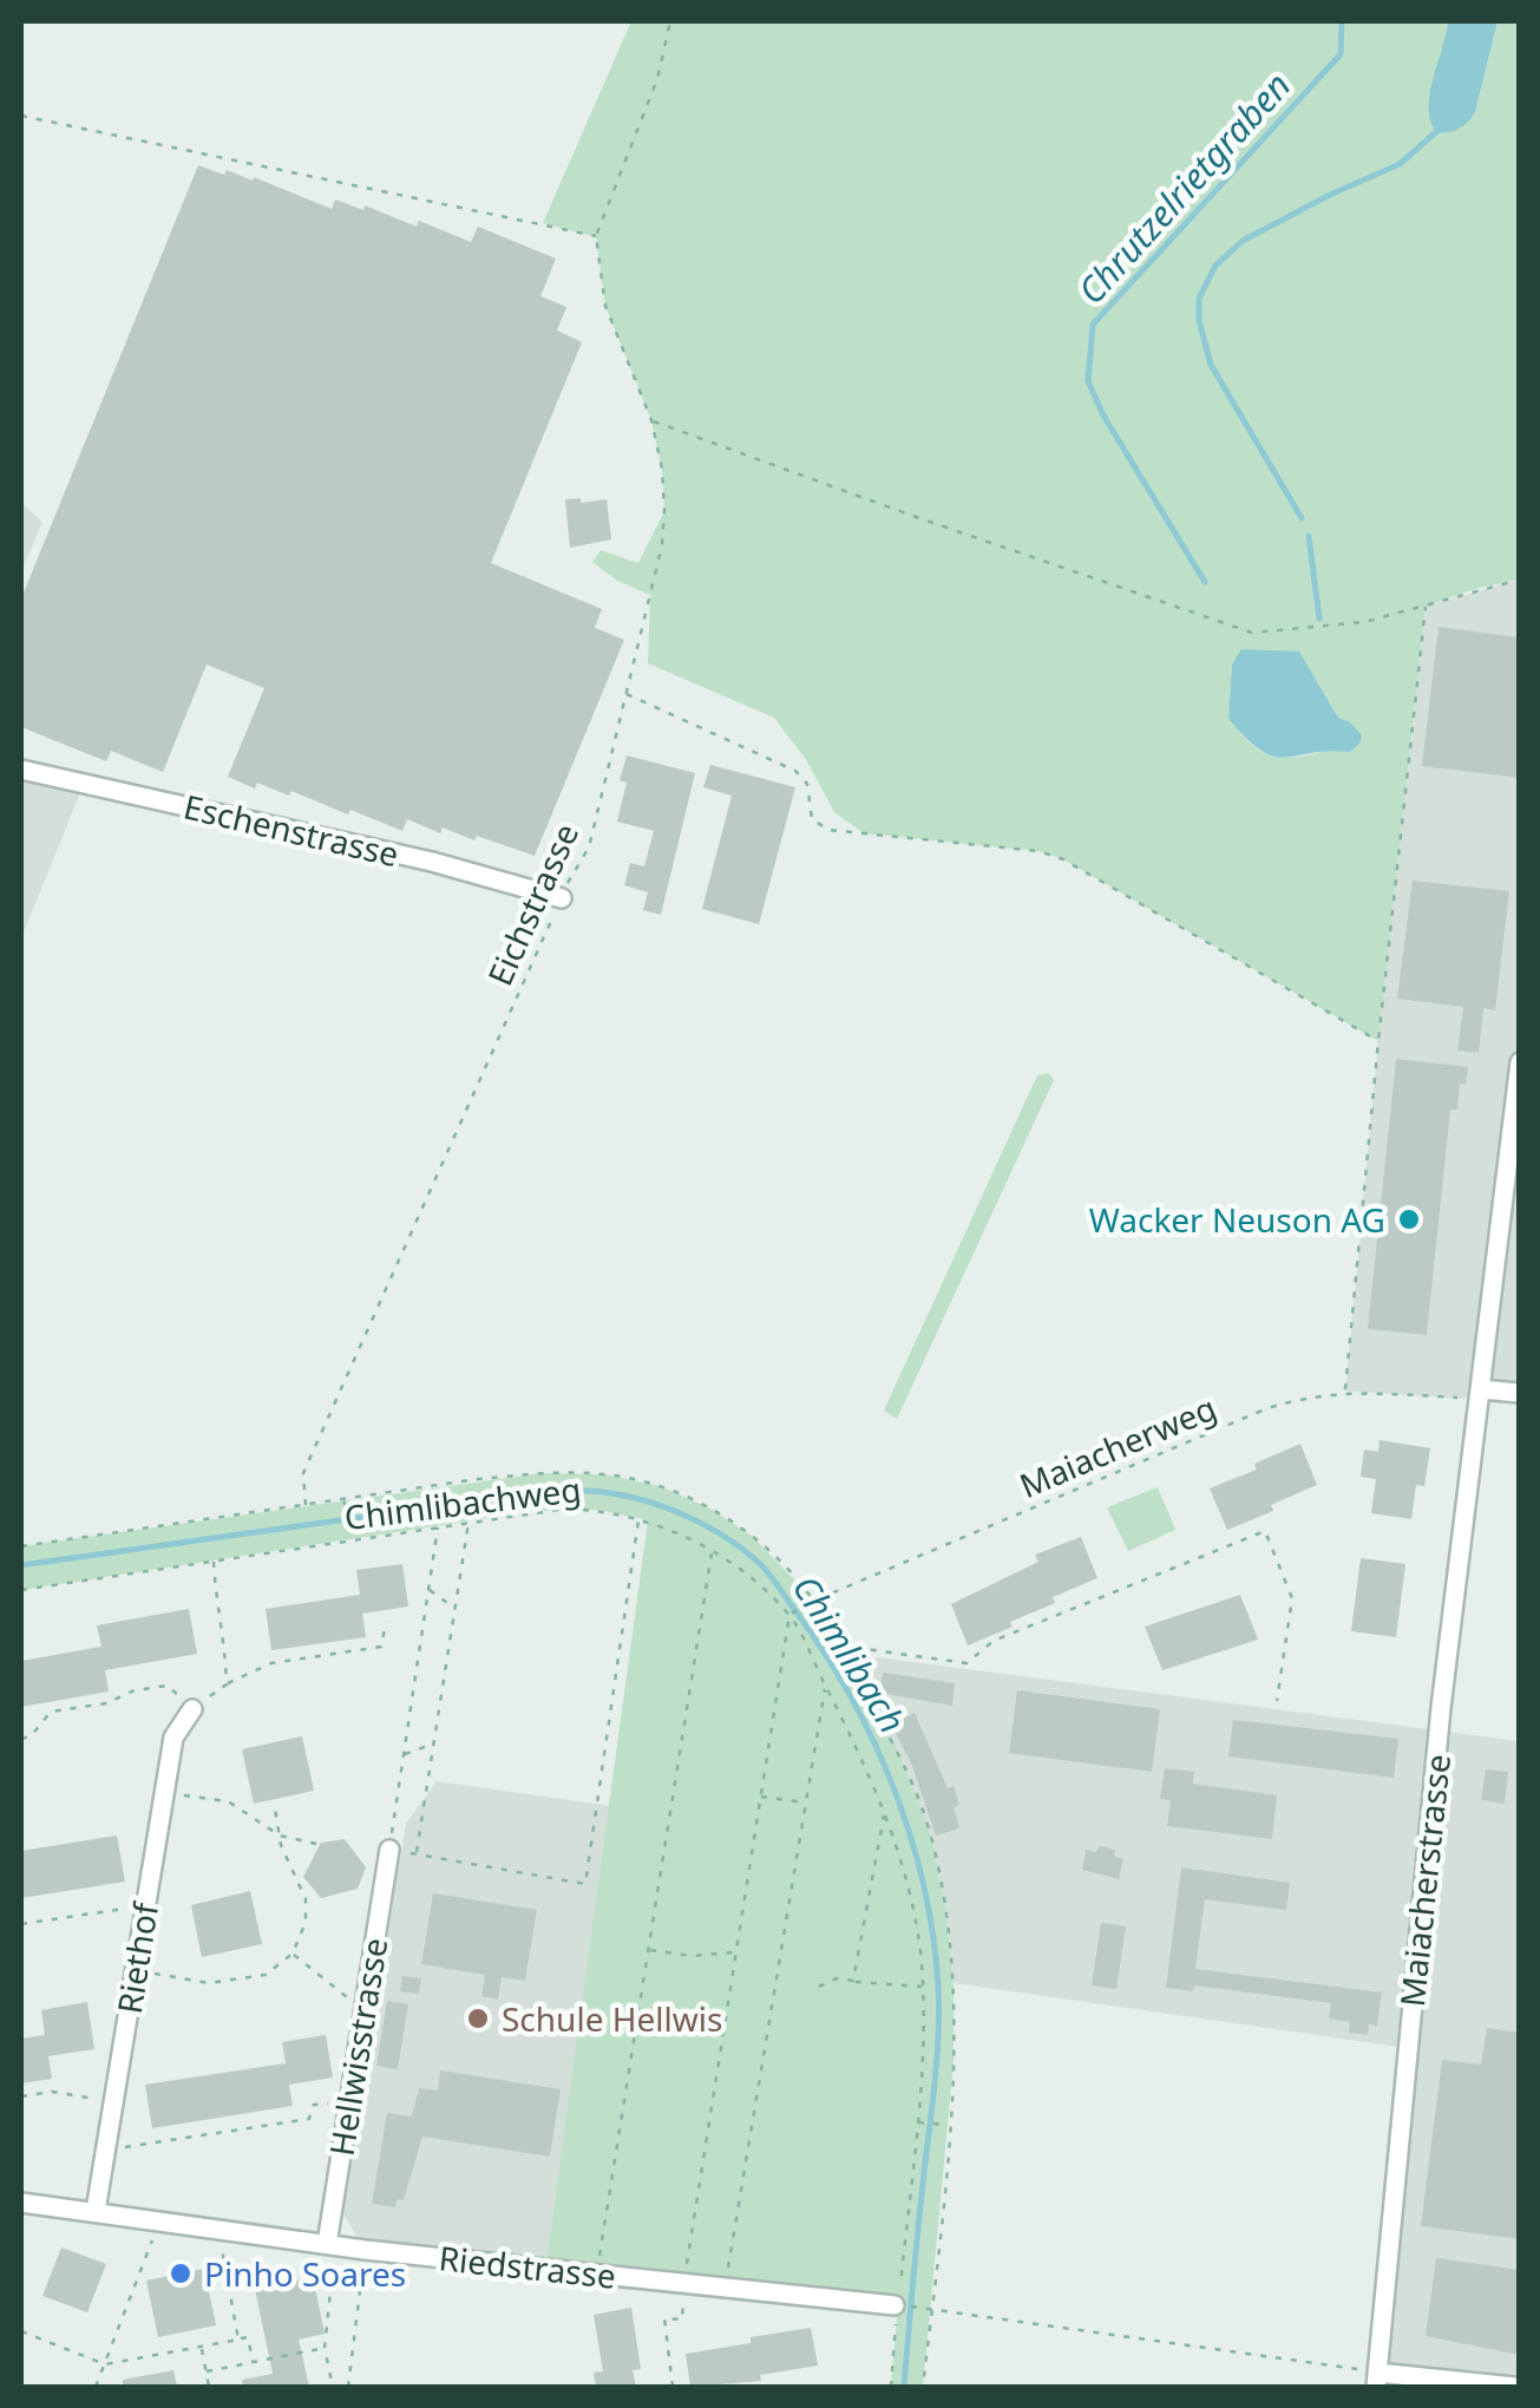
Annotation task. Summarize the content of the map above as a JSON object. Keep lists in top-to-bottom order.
{
  "streets": {
    "street": [
      "Eschenstrasse",
      "Maiacherstrasse",
      "Riethof",
      "Hellwisstrasse",
      "Riedstrasse"
    ],
    "path": ["Eichstrasse", "Maiacherweg", "Chimlibachweg"]
  },
  "crossings": [
    ["Eschenstrasse", "Eichstrasse"],
    ["Maiacherweg", "Chimlibachweg"],
    ["Maiacherweg", "Maiacherstrasse"],
    ["Riethof", "Riedstrasse"],
    ["Hellwisstrasse", "Riedstrasse"]
  ],
  "water": ["Chrutzelrietgraben", "Chimlibach"],
  "places": ["Wacker Neuson AG", "Schule Hellwis", "Pinho Soares"]
}
